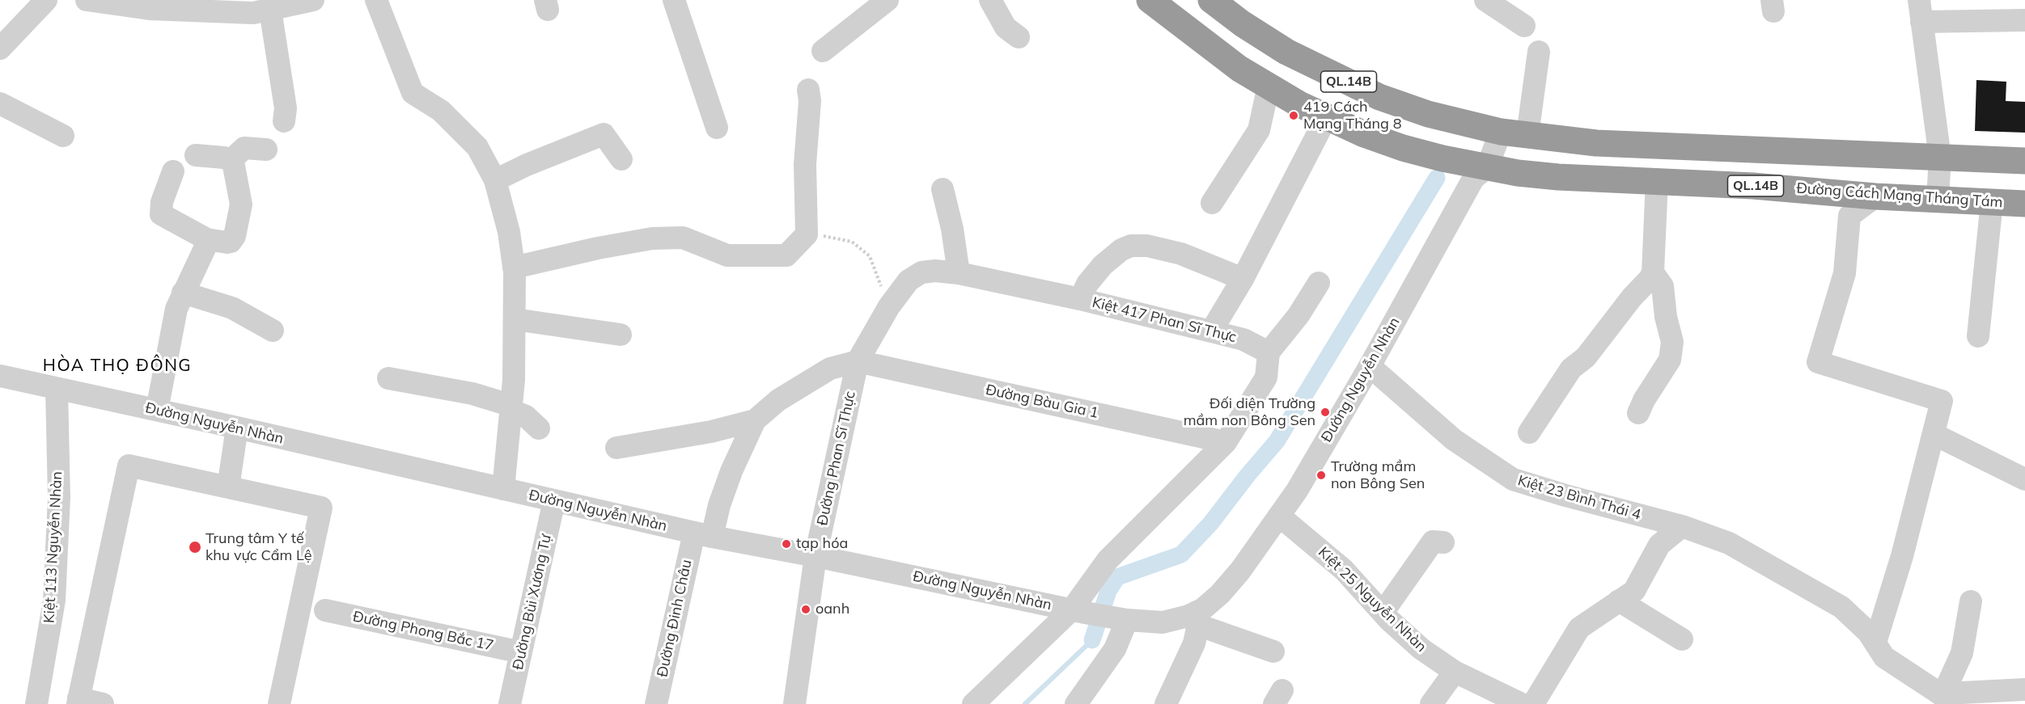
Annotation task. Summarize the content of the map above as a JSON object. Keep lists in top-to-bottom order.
{
  "streets": {
    "highway": ["QL.14B", "Đường Cách Mạng Tháng Tám"],
    "street": [
      "Kiệt 417 Phan Sĩ Thực",
      "Đường Nguyễn Nhàn",
      "Đường Bàu Gia 1",
      "Đường Phan Sĩ Thực",
      "Kiệt 23 Bình Thái 4",
      "Kiệt 113 Nguyễn Nhàn",
      "Kiệt 25 Nguyễn Nhàn",
      "Đường Bùi Xương Tự",
      "Đường Đinh Châu",
      "Đường Phong Bắc 17"
    ]
  },
  "crossings": [
    ["QL.14B", "Đường Nguyễn Nhàn"],
    ["Đường Cách Mạng Tháng Tám", "Đường Nguyễn Nhàn"],
    ["Kiệt 417 Phan Sĩ Thực", "Đường Bàu Gia 1"],
    ["Kiệt 417 Phan Sĩ Thực", "Đường Phan Sĩ Thực"],
    ["Đường Nguyễn Nhàn", "Đường Phan Sĩ Thực"],
    ["Đường Nguyễn Nhàn", "Kiệt 23 Bình Thái 4"],
    ["Đường Nguyễn Nhàn", "Kiệt 113 Nguyễn Nhàn"],
    ["Đường Nguyễn Nhàn", "Kiệt 25 Nguyễn Nhàn"],
    ["Đường Nguyễn Nhàn", "Đường Bùi Xương Tự"],
    ["Đường Nguyễn Nhàn", "Đường Đinh Châu"],
    ["Đường Bàu Gia 1", "Đường Phan Sĩ Thực"],
    ["Đường Bùi Xương Tự", "Đường Phong Bắc 17"]
  ],
  "districts": ["HÒA THỌ ĐÔNG"],
  "places": [
    "419 Cách Mạng Tháng 8",
    "Đối diện Trường mầm non Bông Sen",
    "Trường mầm non Bông Sen",
    "tạp hóa",
    "Trung tâm Y tế khu vực Cẩm Lệ",
    "oanh"
  ]
}
